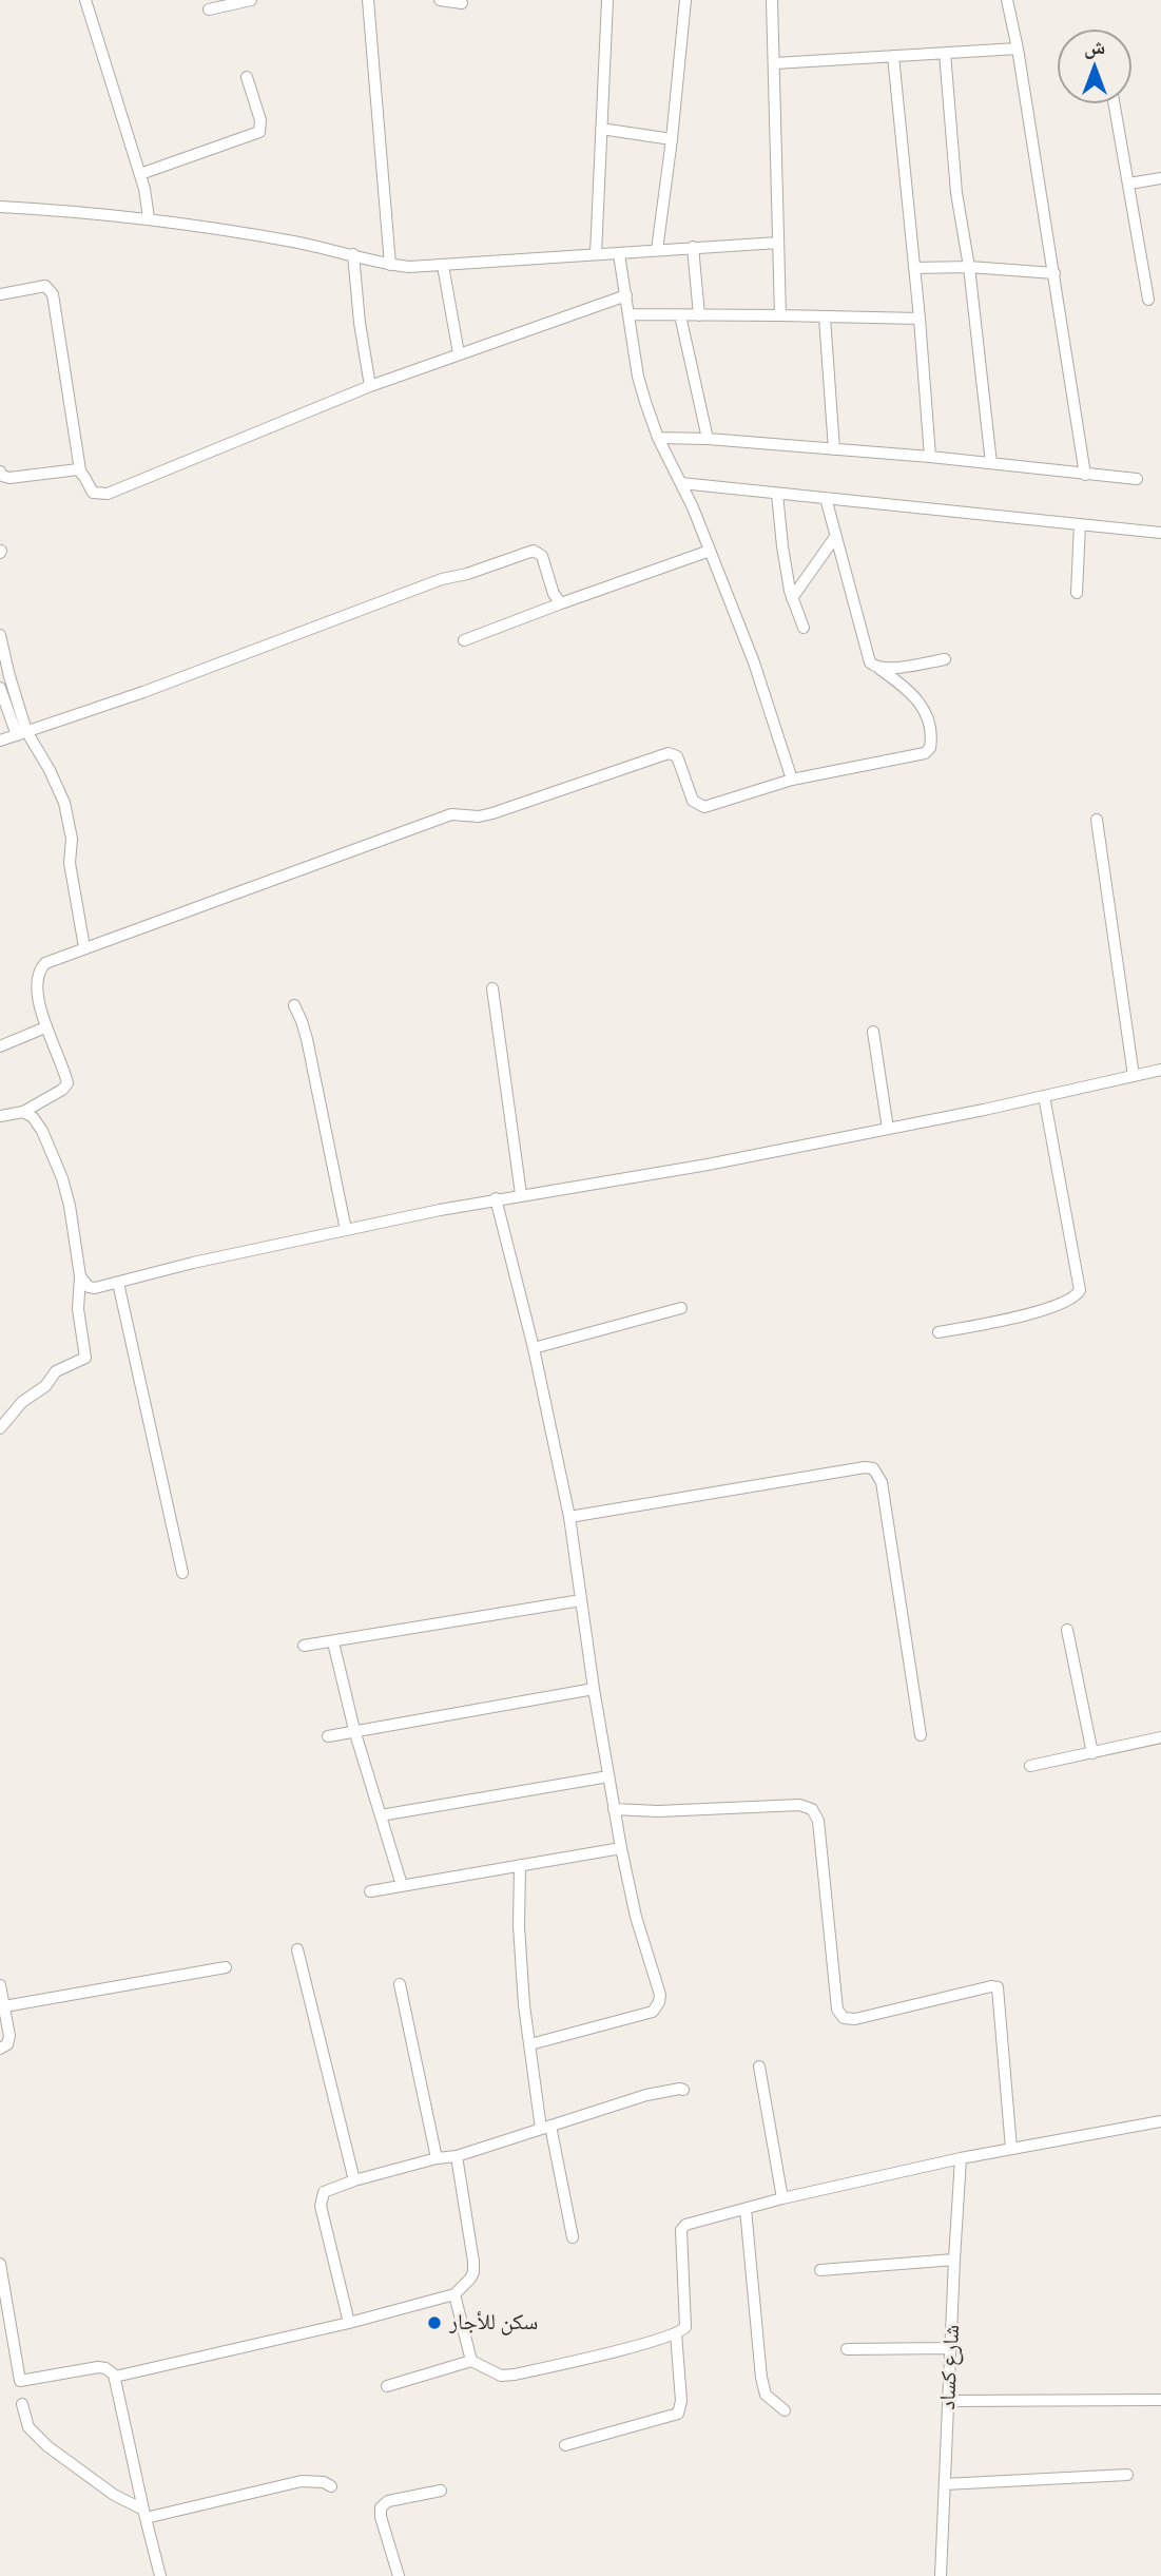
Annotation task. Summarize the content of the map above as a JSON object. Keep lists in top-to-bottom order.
{
  "streets": {
    "street": ["شارع كساد"]
  },
  "places": ["سكن للأجار"],
  "north": "top"
}
